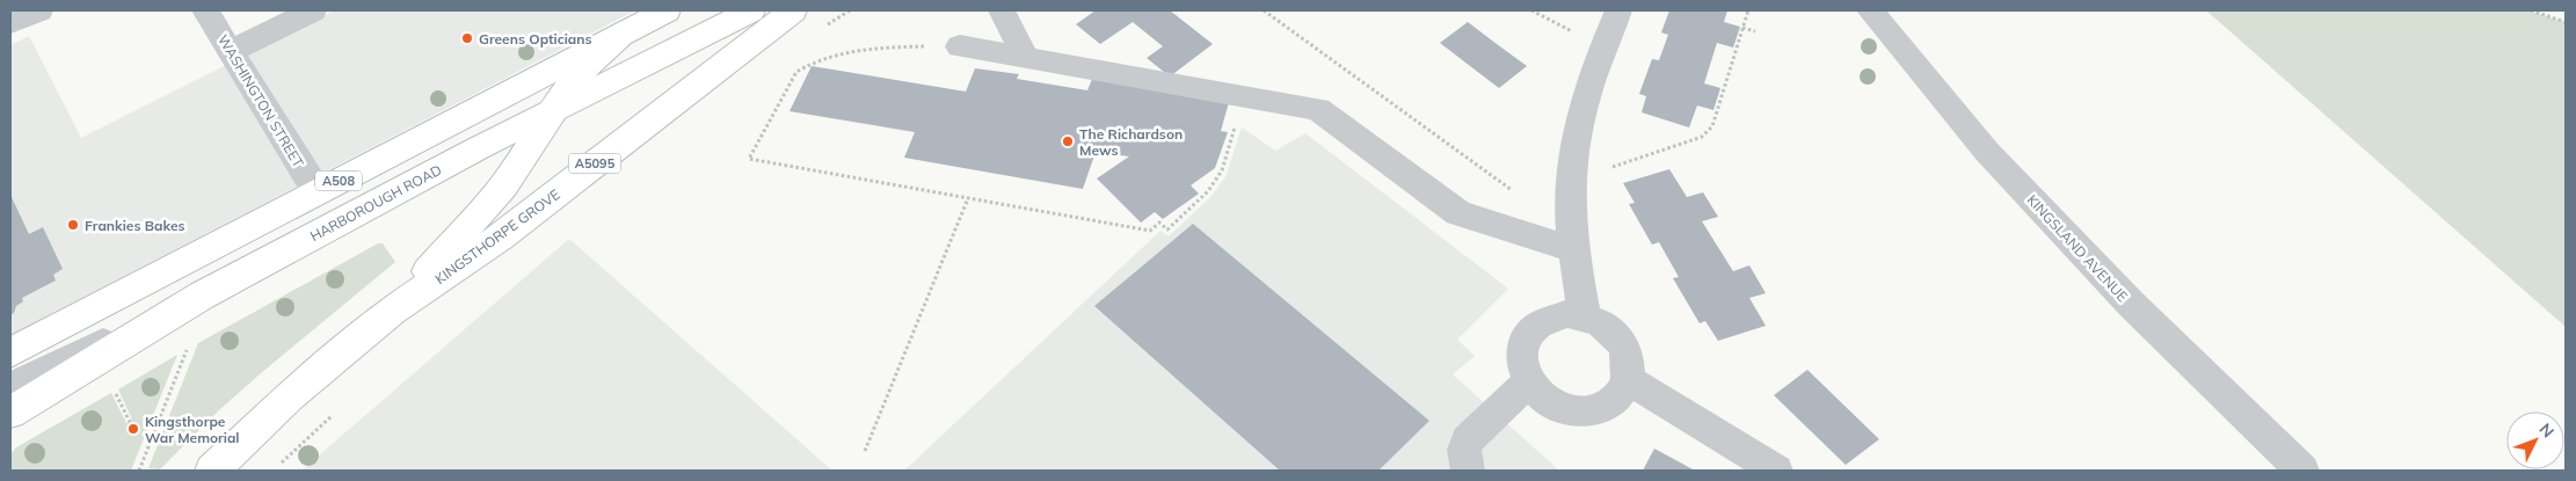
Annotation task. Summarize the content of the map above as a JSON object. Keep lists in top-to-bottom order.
{
  "streets": {
    "main road": [
      "A5095",
      "A508",
      "HARBOROUGH ROAD",
      "KINGSTHORPE GROVE"
    ],
    "street": ["WASHINGTON STREET", "KINGSLAND AVENUE"]
  },
  "crossings": [
    ["WASHINGTON STREET", "A508"],
    ["A508", "HARBOROUGH ROAD"],
    ["A508", "KINGSTHORPE GROVE"],
    ["HARBOROUGH ROAD", "KINGSTHORPE GROVE"]
  ],
  "places": [
    "Greens Opticians",
    "The Richardson Mews",
    "Frankies Bakes",
    "Kingsthorpe War Memorial"
  ],
  "north": "top right"
}
